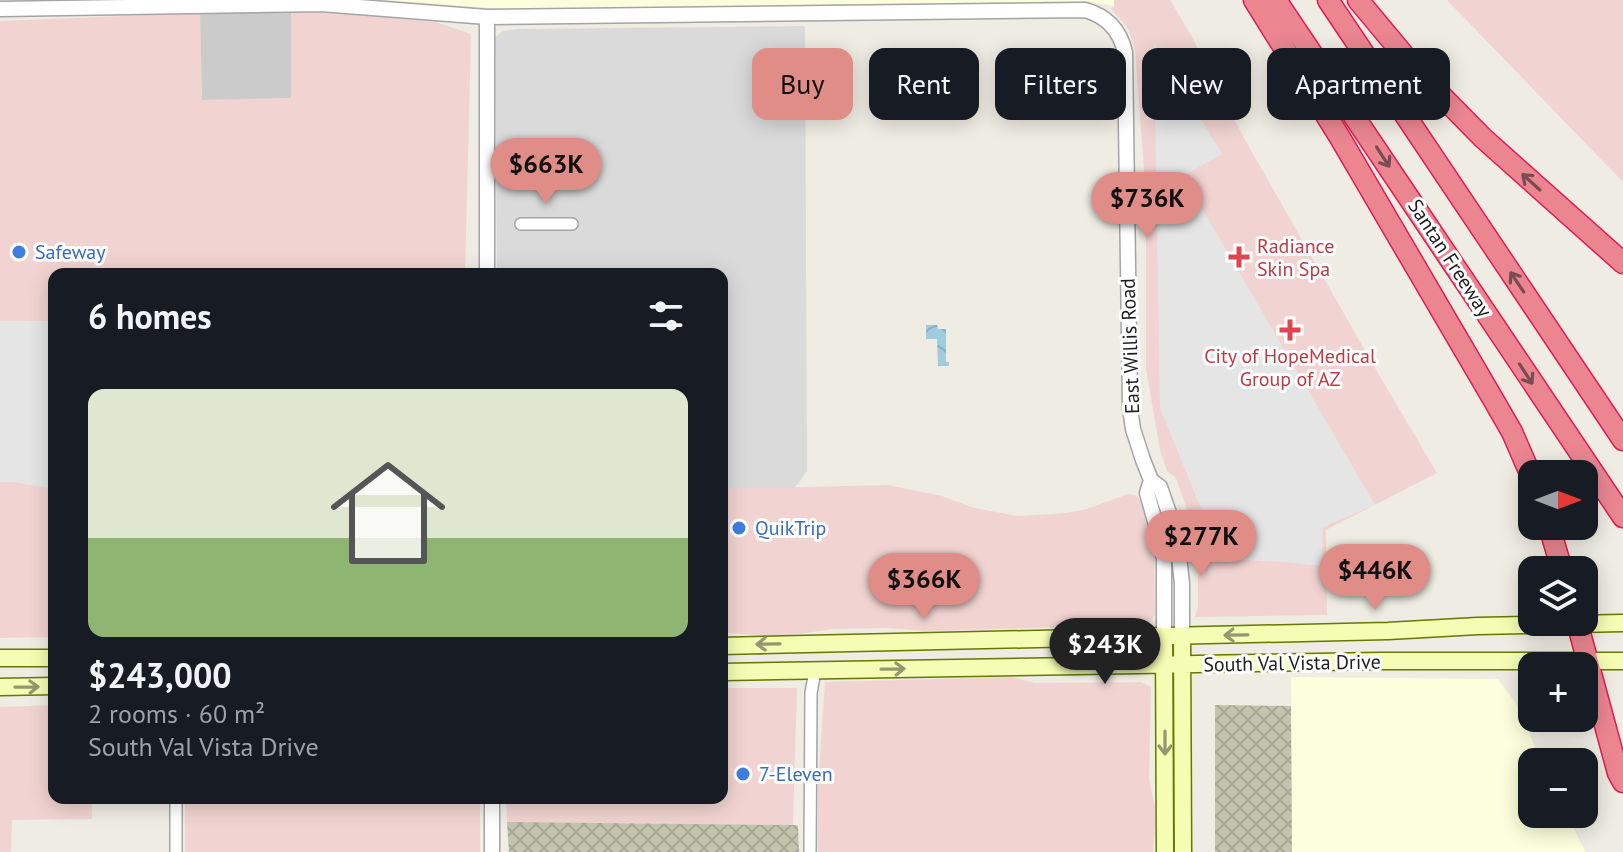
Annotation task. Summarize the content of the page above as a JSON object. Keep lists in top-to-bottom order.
{
  "streets": {
    "highway": ["Santan Freeway"],
    "main road": ["South Val Vista Drive"],
    "street": ["East Willis Road"]
  },
  "crossings": [
    ["East Willis Road", "South Val Vista Drive"]
  ],
  "places": {
    "other": ["Safeway", "QuikTrip", "7-Eleven"],
    "health": ["Radiance Skin Spa", "City of HopeMedical Group of AZ"]
  },
  "north": "right",
  "page": {
    "chip": [
      "Buy",
      "Rent",
      "Filters",
      "New",
      "Apartment"
    ],
    "price": [
      "$663K",
      "$736K",
      "$277K",
      "$446K",
      "$366K",
      "$243K"
    ],
    "heading": "6 homes",
    "list": [
      {
        "name": "$243,000",
        "note": "2 rooms · 60 m² · South Val Vista Drive"
      }
    ],
    "map_buttons": ["+", "−"]
  }
}
